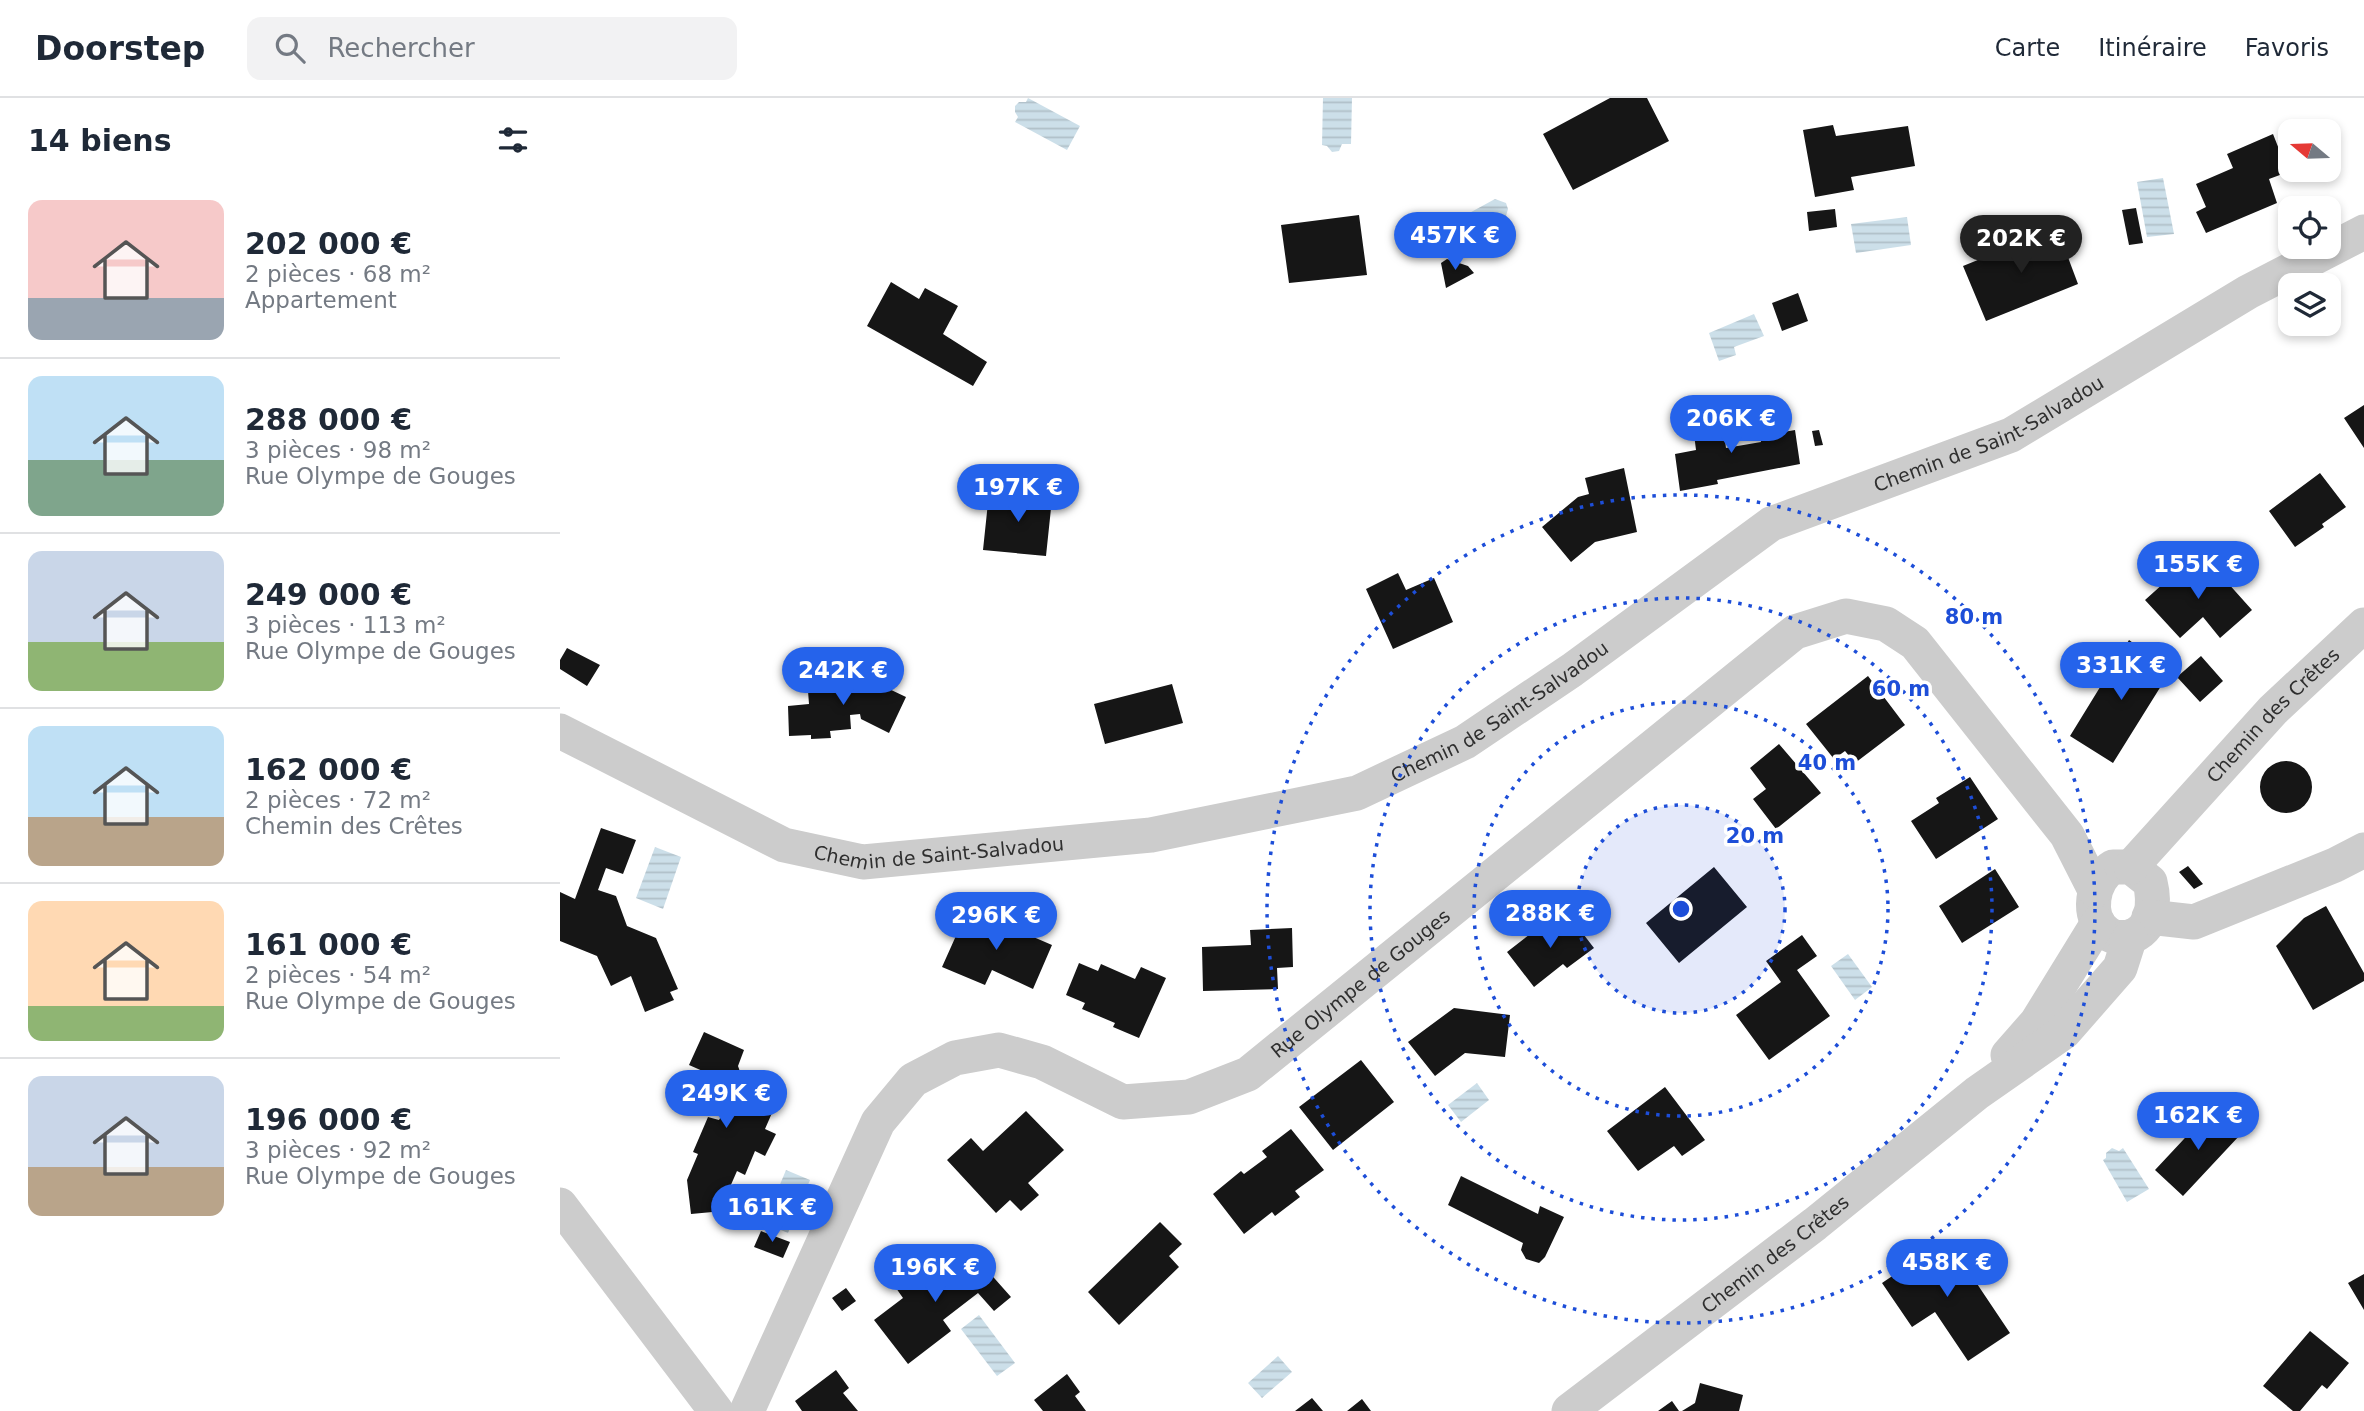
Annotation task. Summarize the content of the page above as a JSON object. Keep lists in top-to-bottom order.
{
  "streets": {
    "street": ["Chemin de Saint-Salvadou", "Chemin des Crêtes", "Rue Olympe de Gouges"]
  },
  "crossings": [
    ["Chemin des Crêtes", "Rue Olympe de Gouges"]
  ],
  "north": "left",
  "page": {
    "header": "Doorstep",
    "search": "Rechercher",
    "nav": ["Carte", "Itinéraire", "Favoris"],
    "heading": "14 biens",
    "list": [
      {
        "name": "202 000 €",
        "note": "2 pièces · 68 m² · Appartement"
      },
      {
        "name": "288 000 €",
        "note": "3 pièces · 98 m² · Rue Olympe de Gouges"
      },
      {
        "name": "249 000 €",
        "note": "3 pièces · 113 m² · Rue Olympe de Gouges"
      },
      {
        "name": "162 000 €",
        "note": "2 pièces · 72 m² · Chemin des Crêtes"
      },
      {
        "name": "161 000 €",
        "note": "2 pièces · 54 m² · Rue Olympe de Gouges"
      },
      {
        "name": "196 000 €",
        "note": "3 pièces · 92 m² · Rue Olympe de Gouges"
      }
    ],
    "price": [
      "457K €",
      "202K €",
      "206K €",
      "197K €",
      "155K €",
      "331K €",
      "242K €",
      "288K €",
      "296K €",
      "249K €",
      "162K €",
      "161K €",
      "458K €",
      "196K €"
    ]
  },
  "rings": [
    "80 m",
    "60 m",
    "40 m",
    "20 m"
  ]
}
